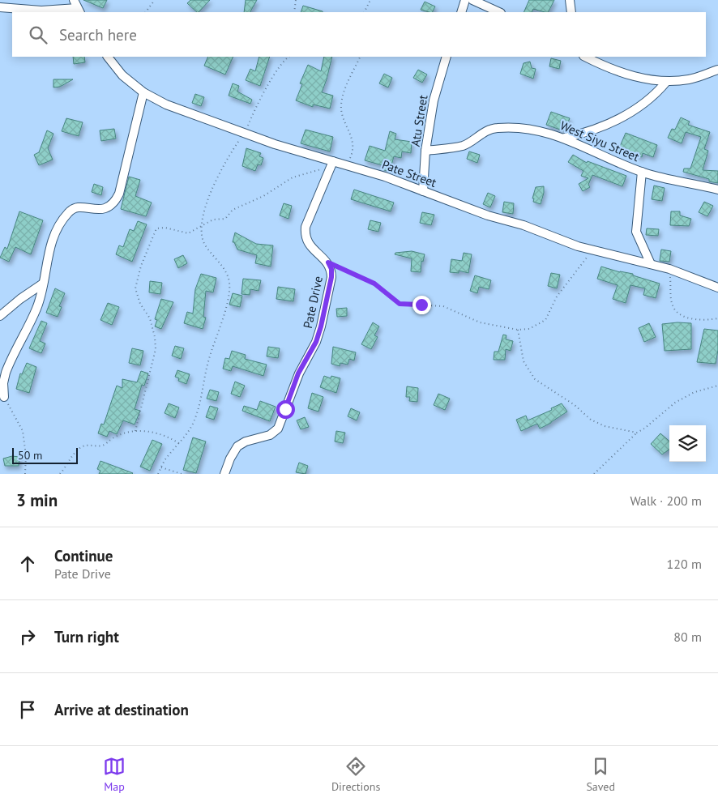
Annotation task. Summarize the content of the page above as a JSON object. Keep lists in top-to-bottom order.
{
  "streets": {
    "street": [
      "Atu Street",
      "West Siyu Street",
      "Pate Street",
      "Pate Drive"
    ]
  },
  "crossings": [
    ["Atu Street", "West Siyu Street"],
    ["Atu Street", "Pate Street"],
    ["Pate Street", "Pate Drive"]
  ],
  "scale_bar": "50 m",
  "page": {
    "search": "Search here",
    "scale": "50 m",
    "heading": ["3 min", "Walk · 200 m"],
    "list": [
      ["Continue", "Pate Drive", "120 m"],
      ["Turn right", "80 m"],
      "Arrive at destination"
    ],
    "nav": ["Map", "Directions", "Saved"]
  }
}
